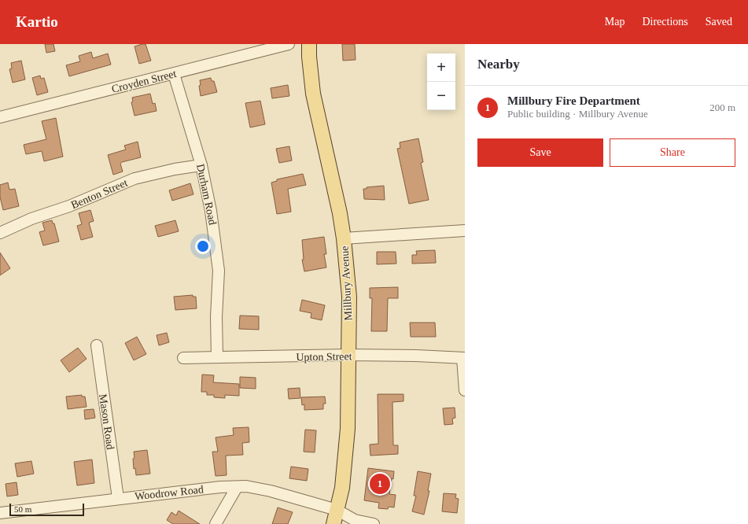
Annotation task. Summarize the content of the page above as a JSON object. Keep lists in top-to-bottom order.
{
  "streets": {
    "main road": ["Millbury Avenue"],
    "street": [
      "Croyden Street",
      "Benton Street",
      "Durham Road",
      "Upton Street",
      "Mason Road",
      "Woodrow Road"
    ]
  },
  "crossings": [
    ["Croyden Street", "Durham Road"],
    ["Benton Street", "Durham Road"],
    ["Durham Road", "Upton Street"],
    ["Millbury Avenue", "Upton Street"],
    ["Millbury Avenue", "Woodrow Road"],
    ["Mason Road", "Woodrow Road"]
  ],
  "scale_bar": "50 m",
  "page": {
    "header": "Kartio",
    "nav": ["Map", "Directions", "Saved"],
    "heading": "Nearby",
    "map_buttons": ["+", "−"],
    "list": [
      {
        "mark": "1",
        "name": "Millbury Fire Department",
        "note": "Public building · Millbury Avenue",
        "value": "200 m"
      }
    ],
    "buttons": ["Save", "Share"],
    "pins": "1",
    "scale": "50 m"
  }
}
